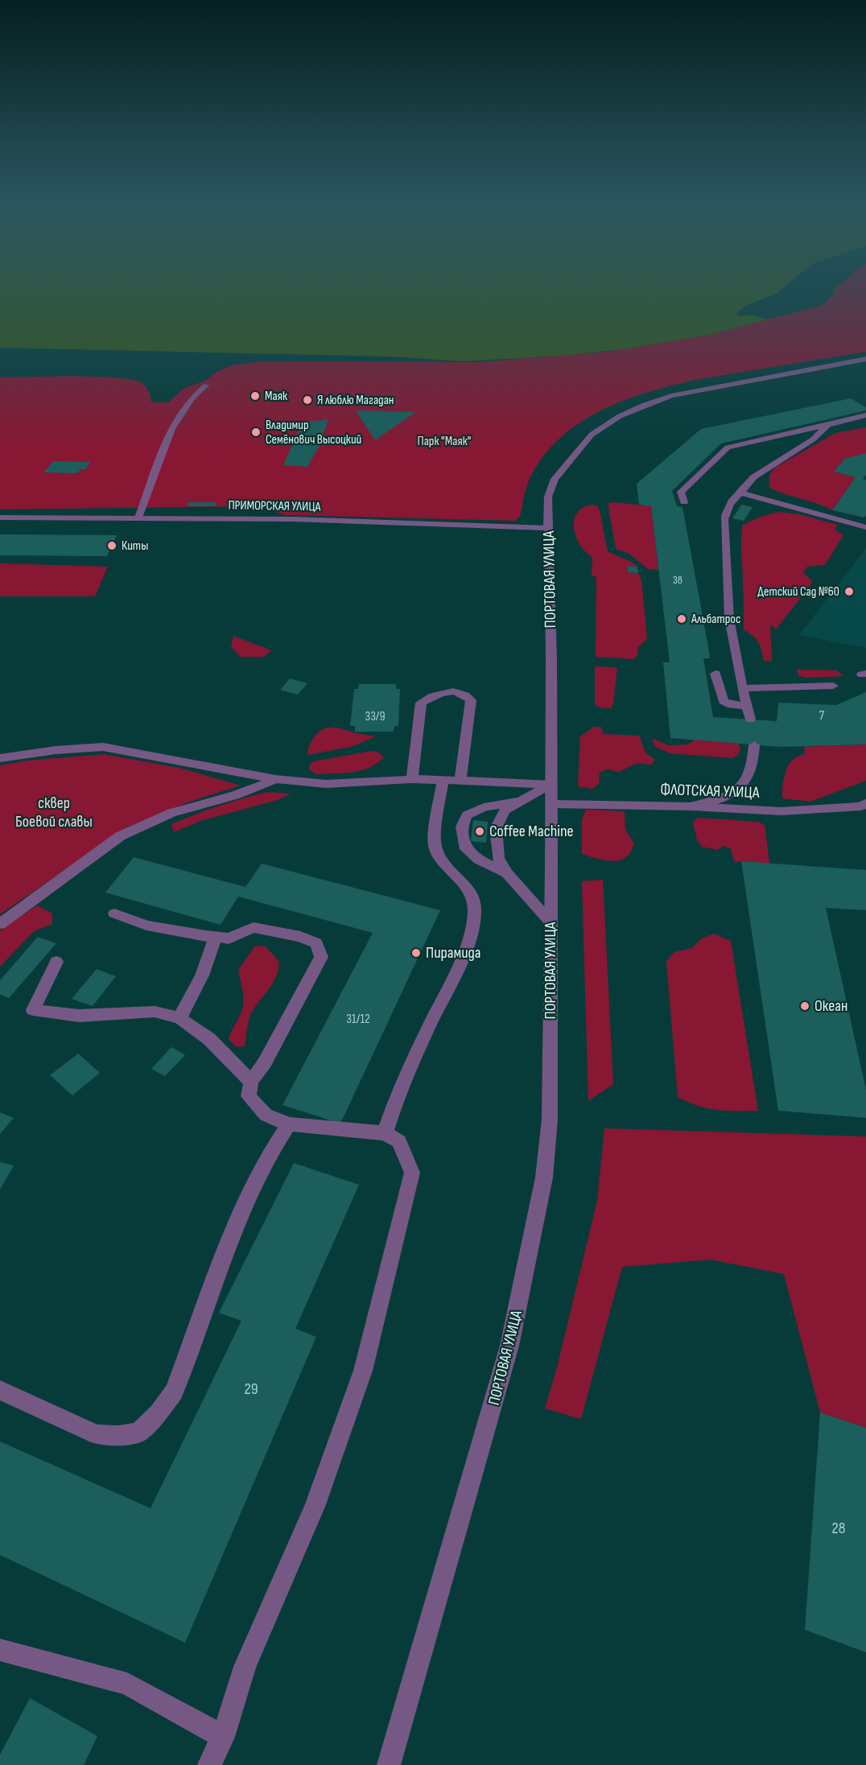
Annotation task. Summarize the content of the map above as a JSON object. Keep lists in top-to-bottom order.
{
  "streets": {
    "street": ["ПРИМОРСКАЯ УЛИЦА", "ПОРТОВАЯ УЛИЦА", "ФЛОТСКАЯ УЛИЦА"]
  },
  "crossings": [
    ["ПРИМОРСКАЯ УЛИЦА", "ПОРТОВАЯ УЛИЦА"],
    ["ПОРТОВАЯ УЛИЦА", "ФЛОТСКАЯ УЛИЦА"]
  ],
  "parks": ["Парк \"Маяк\"", "сквер Боевой славы"],
  "places": [
    "Маяк",
    "Я люблю Магадан",
    "Владимир Семёнович Высоцкий",
    "Киты",
    "Детский Сад №60",
    "Альбатрос",
    "Coffee Machine",
    "Пирамида",
    "Океан"
  ],
  "house_numbers": [
    "38",
    "7",
    "33/9",
    "31/12",
    "29",
    "28"
  ]
}
